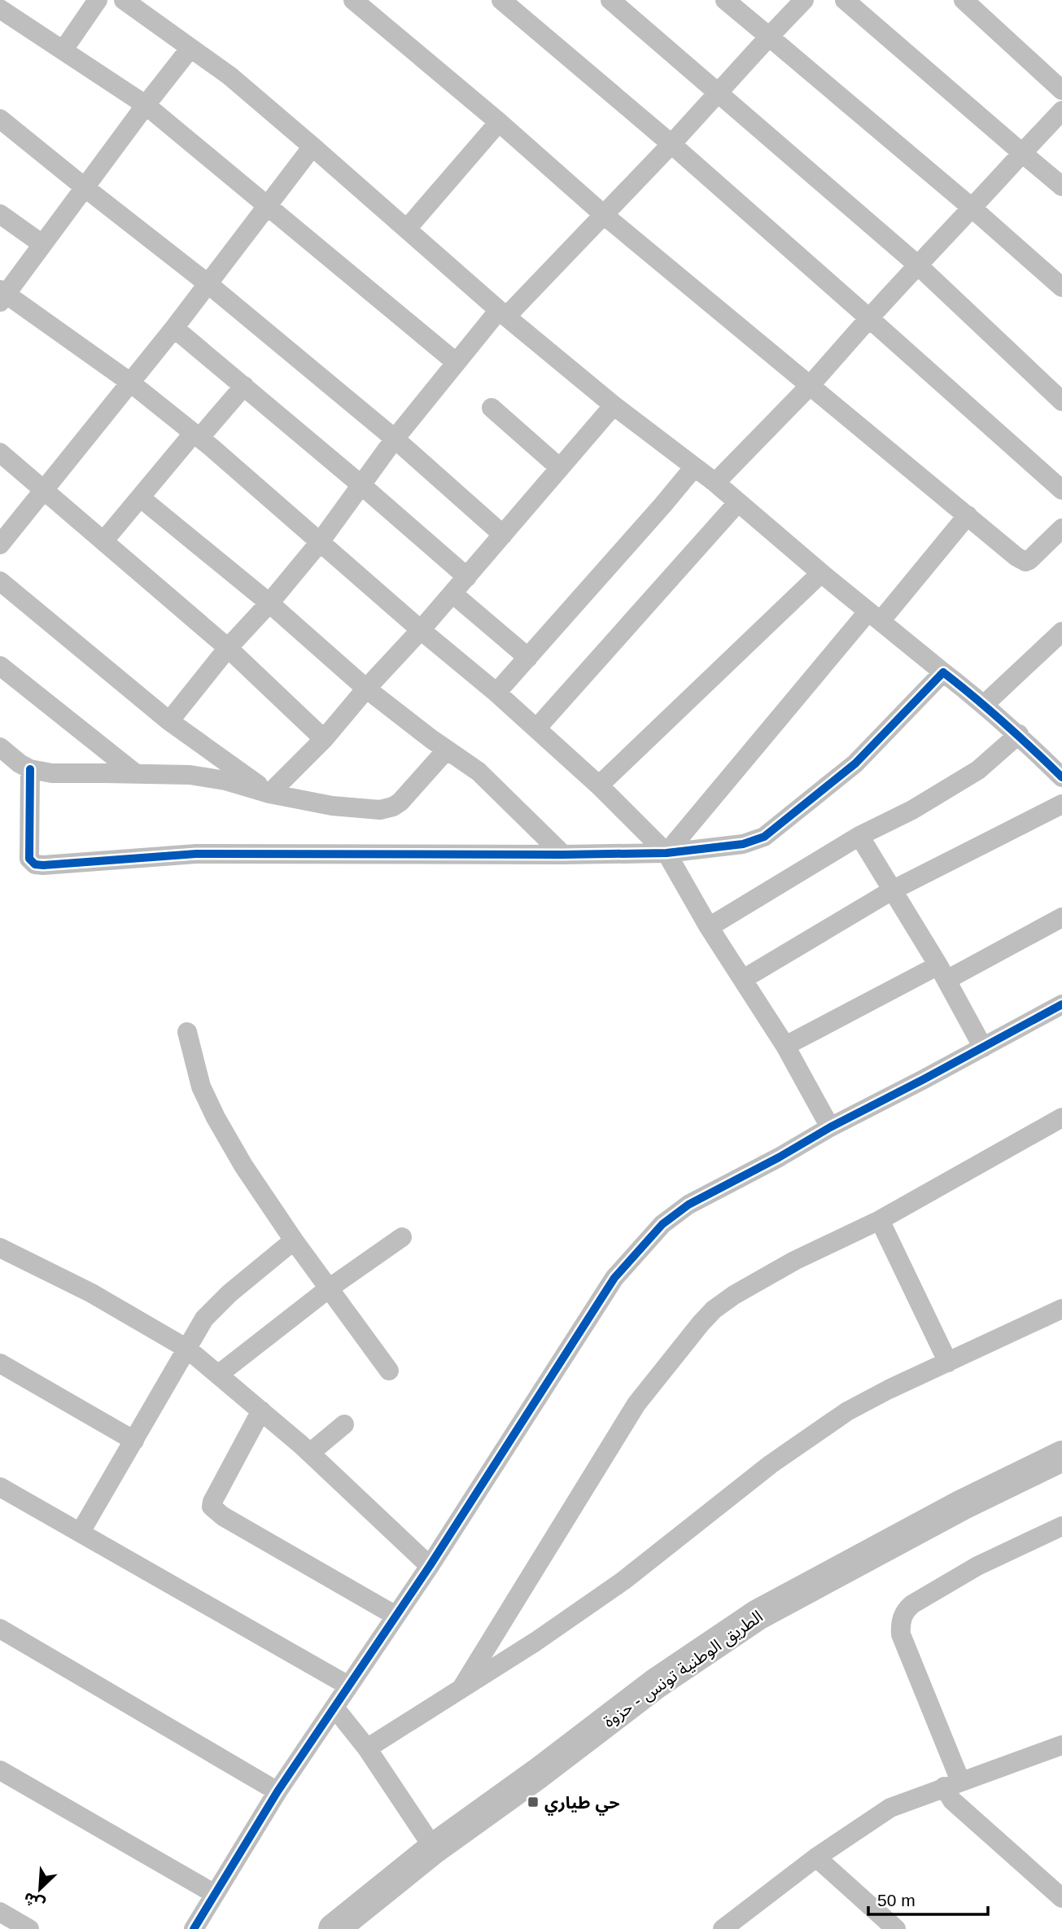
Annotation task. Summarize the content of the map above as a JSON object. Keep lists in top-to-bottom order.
{
  "streets": {
    "main road": ["الطريق الوطنية تونس - حزوة"]
  },
  "places": {
    "transit": ["حي طياري"]
  },
  "scale_bar": "50 m",
  "north": "bottom left"
}
